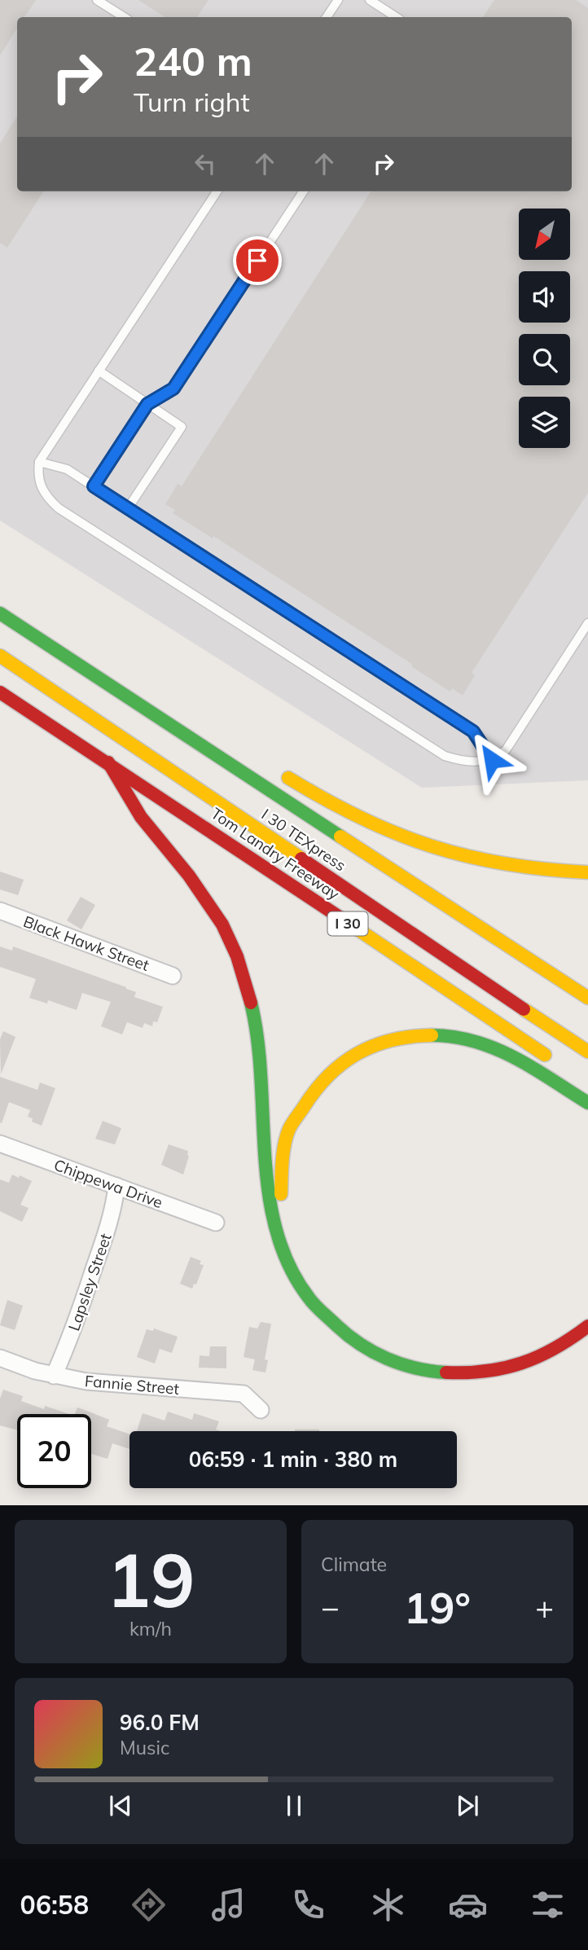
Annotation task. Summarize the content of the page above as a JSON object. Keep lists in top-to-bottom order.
{
  "streets": {
    "highway": ["I 30 TEXpress", "Tom Landry Freeway", "I 30"],
    "street": [
      "Black Hawk Street",
      "Chippewa Drive",
      "Lapsley Street",
      "Fannie Street"
    ]
  },
  "crossings": [
    ["Chippewa Drive", "Lapsley Street"],
    ["Lapsley Street", "Fannie Street"]
  ],
  "north": "bottom left",
  "page": {
    "turn": ["240 m", "Turn right"],
    "limit": "20",
    "trip": "06:59 · 1 min · 380 m",
    "tile": [
      ["19", "km/h"],
      "Climate"
    ],
    "heat": ["−", "19°", "+"],
    "song": ["96.0 FM", "Music"],
    "tabs": "06:58"
  }
}
